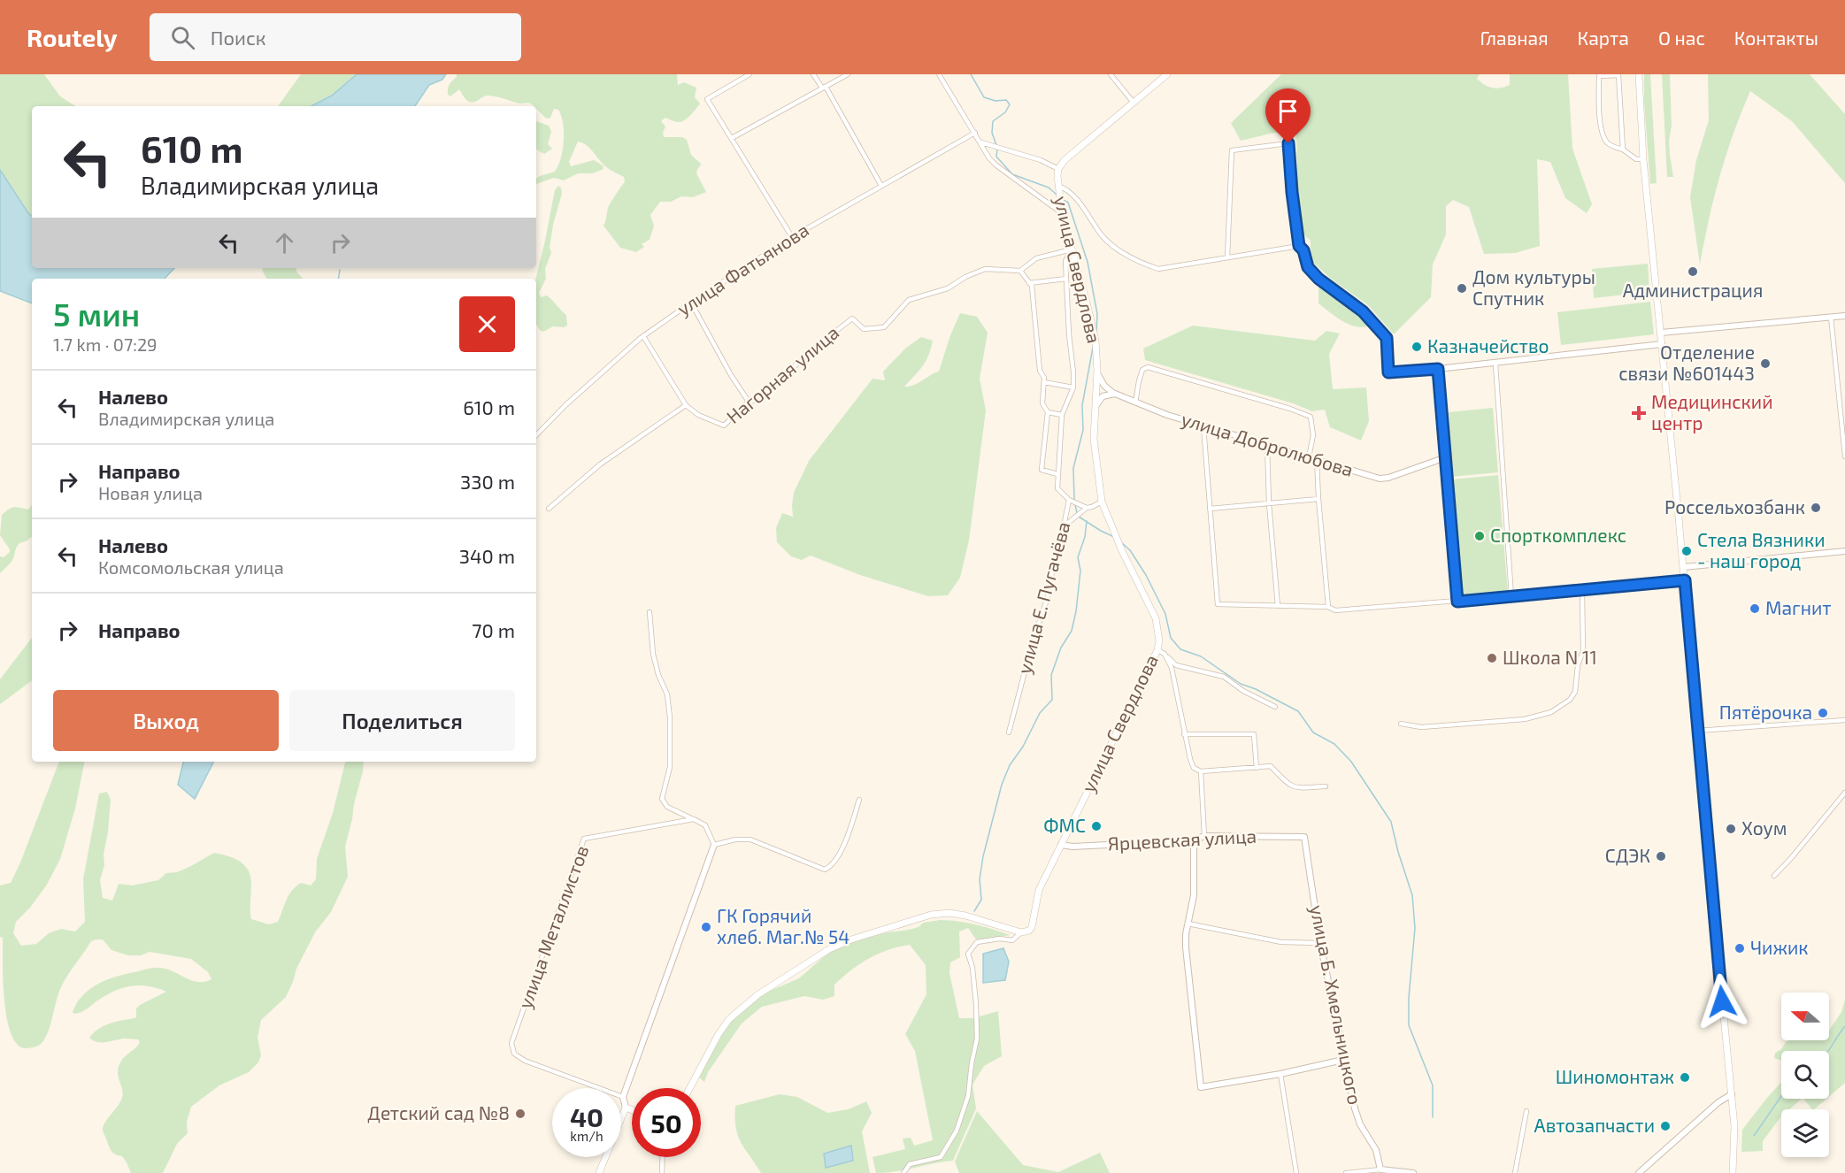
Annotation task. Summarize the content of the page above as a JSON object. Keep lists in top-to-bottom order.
{
  "streets": {
    "main road": ["улица Свердлова"],
    "street": [
      "улица Фатьянова",
      "Нагорная улица",
      "улица Добролюбова",
      "улица Е. Пугачёва",
      "Ярцевская улица",
      "улица Металлистов",
      "улица Б. Хмельницкого"
    ]
  },
  "crossings": [
    ["улица Свердлова", "улица Е. Пугачёва"],
    ["улица Свердлова", "Ярцевская улица"],
    ["Ярцевская улица", "улица Б. Хмельницкого"]
  ],
  "places": {
    "other": [
      "Администрация",
      "Дом культуры Спутник",
      "Казначейство",
      "Отделение связи №601443",
      "Россельхозбанк",
      "Спорткомплекс",
      "Стела Вязники - наш город",
      "Магнит",
      "Школа N 11",
      "Пятёрочка",
      "ФМС",
      "Хоум",
      "СДЭК",
      "ГК Горячий хлеб. Маг.№ 54",
      "Чижик",
      "Шиномонтаж",
      "Детский сад №8",
      "Автозапчасти"
    ],
    "health": ["Медицинский центр"]
  },
  "north": "left",
  "page": {
    "header": "Routely",
    "search": "Поиск",
    "nav": [
      "Главная",
      "Карта",
      "О нас",
      "Контакты"
    ],
    "turn": ["610 m", "Владимирская улица"],
    "heading": ["5 мин", "1.7 km · 07:29"],
    "list": [
      {
        "name": "Налево",
        "note": "Владимирская улица",
        "value": "610 m"
      },
      {
        "name": "Направо",
        "note": "Новая улица",
        "value": "330 m"
      },
      {
        "name": "Налево",
        "note": "Комсомольская улица",
        "value": "340 m"
      },
      {
        "name": "Направо",
        "value": "70 m"
      }
    ],
    "buttons": ["Выход", "Поделиться"],
    "speed": "40 km/h",
    "limit": "50"
  }
}
